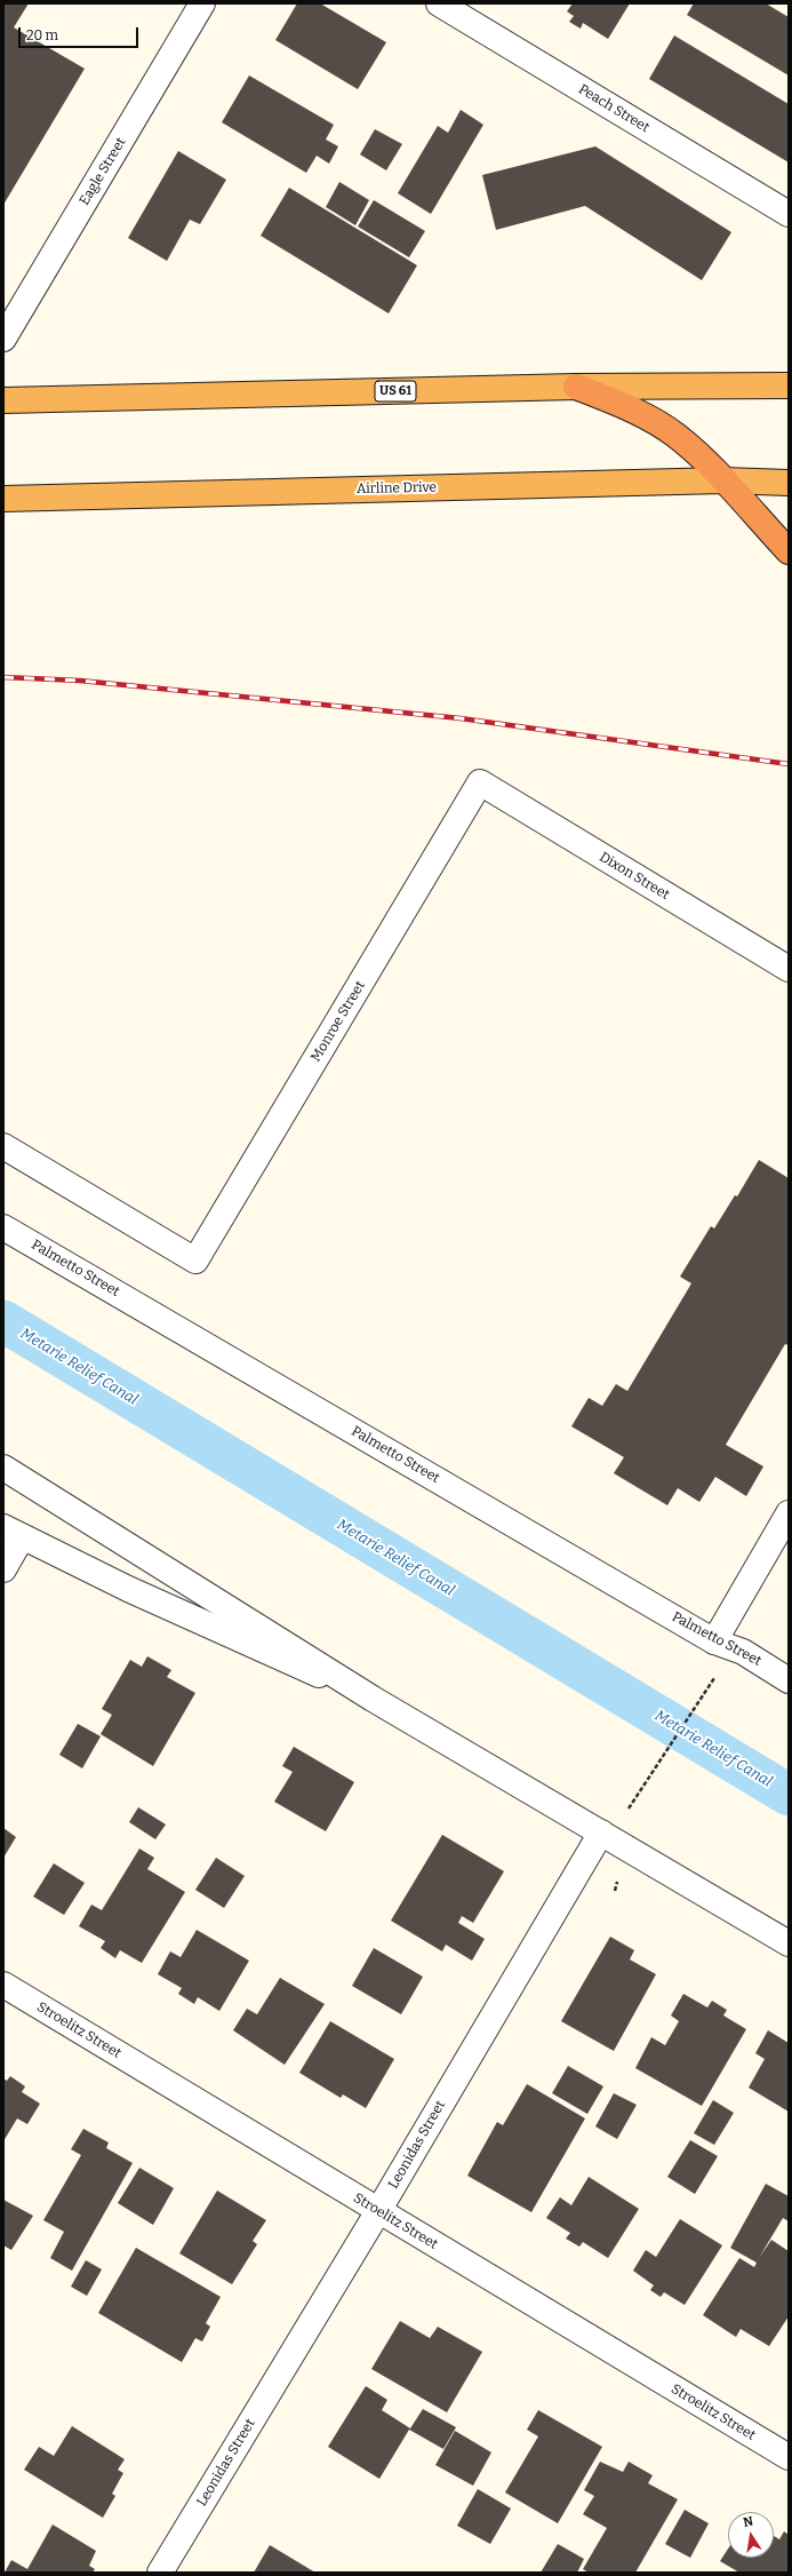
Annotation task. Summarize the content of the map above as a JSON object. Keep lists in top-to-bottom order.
{
  "streets": {
    "highway": ["US 61", "Airline Drive"],
    "street": [
      "Peach Street",
      "Eagle Street",
      "Dixon Street",
      "Monroe Street",
      "Palmetto Street",
      "Stroelitz Street",
      "Leonidas Street"
    ]
  },
  "crossings": [
    ["Dixon Street", "Monroe Street"],
    ["Stroelitz Street", "Leonidas Street"]
  ],
  "water": ["Metarie Relief Canal"],
  "scale_bar": "20 m",
  "north": "top"
}
